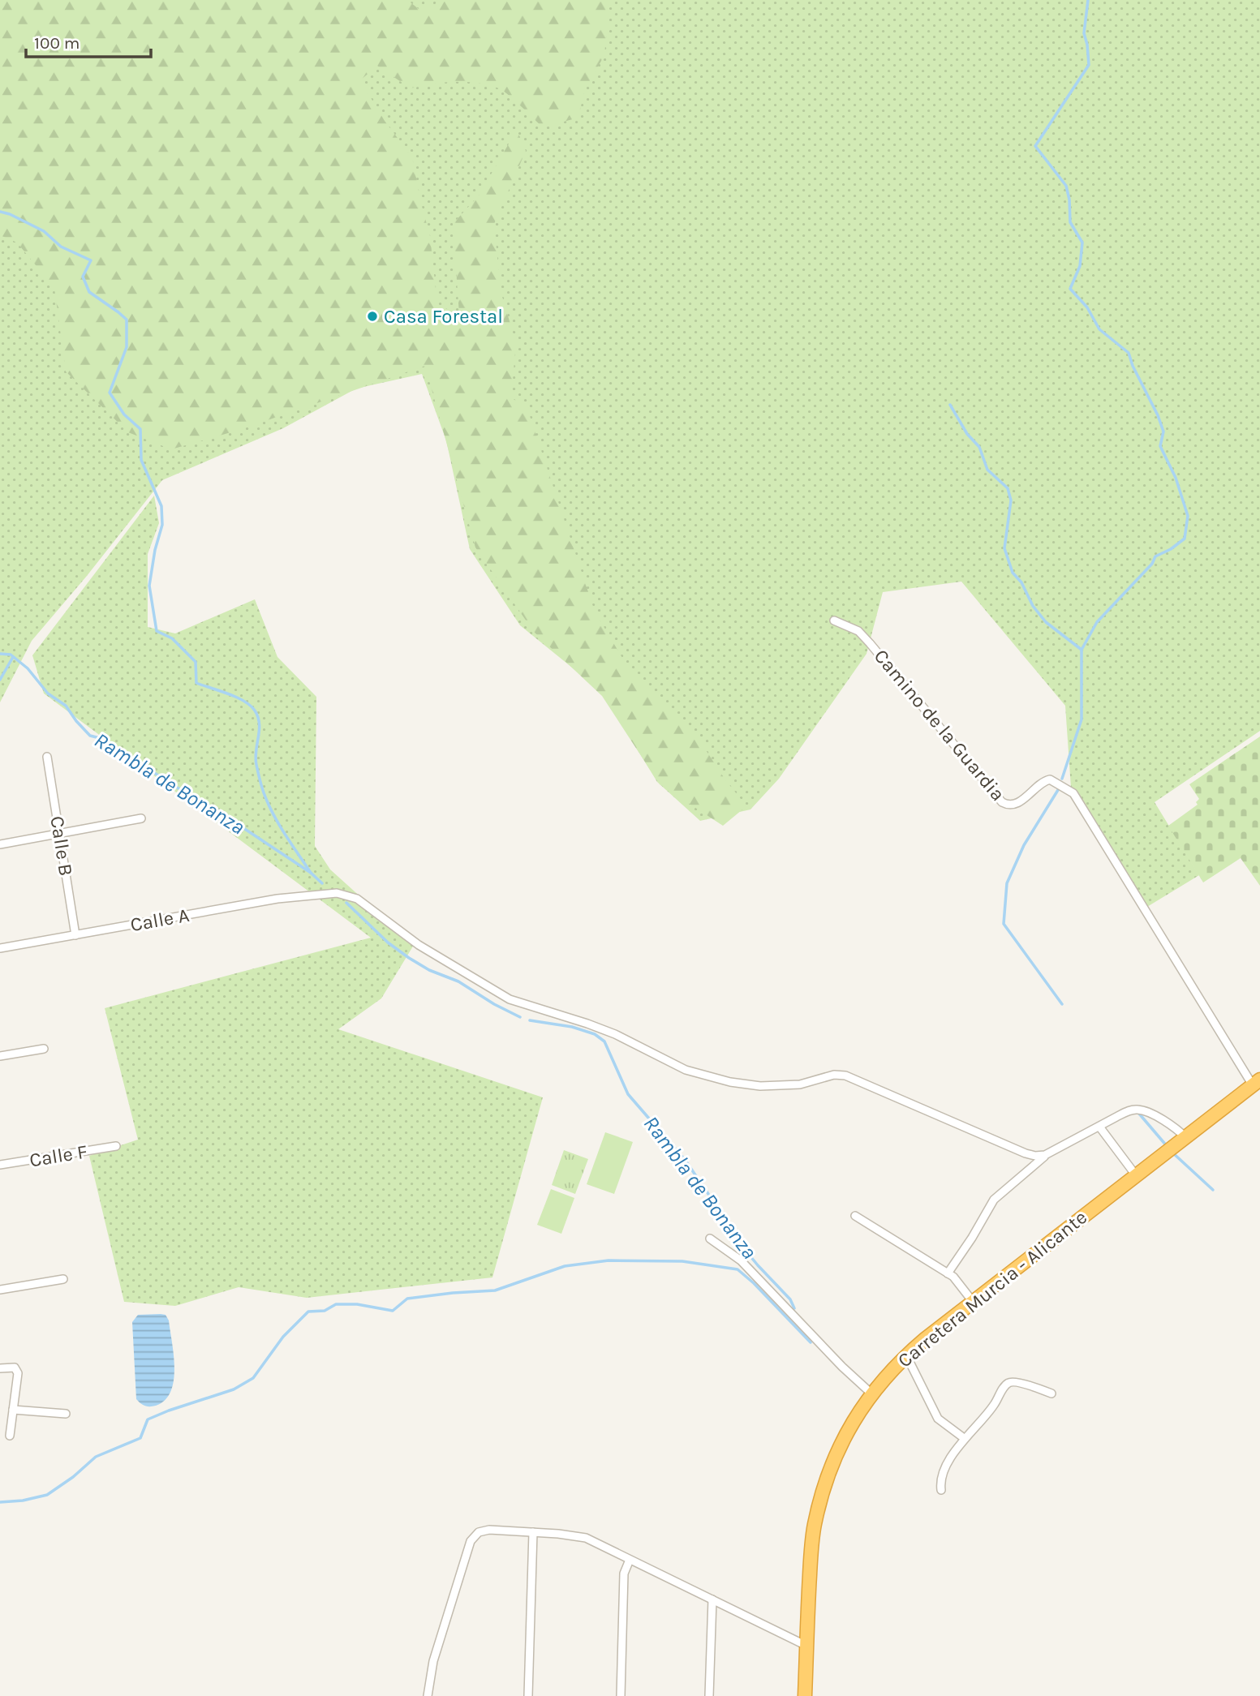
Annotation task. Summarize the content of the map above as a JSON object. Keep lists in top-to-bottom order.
{
  "streets": {
    "highway": ["Carretera Murcia - Alicante"],
    "street": [
      "Camino de la Guardia",
      "Calle B",
      "Calle A",
      "Calle F"
    ]
  },
  "crossings": [
    ["Camino de la Guardia", "Carretera Murcia - Alicante"],
    ["Calle B", "Calle A"]
  ],
  "water": ["Rambla de Bonanza"],
  "places": ["Casa Forestal"],
  "scale_bar": "100 m"
}
